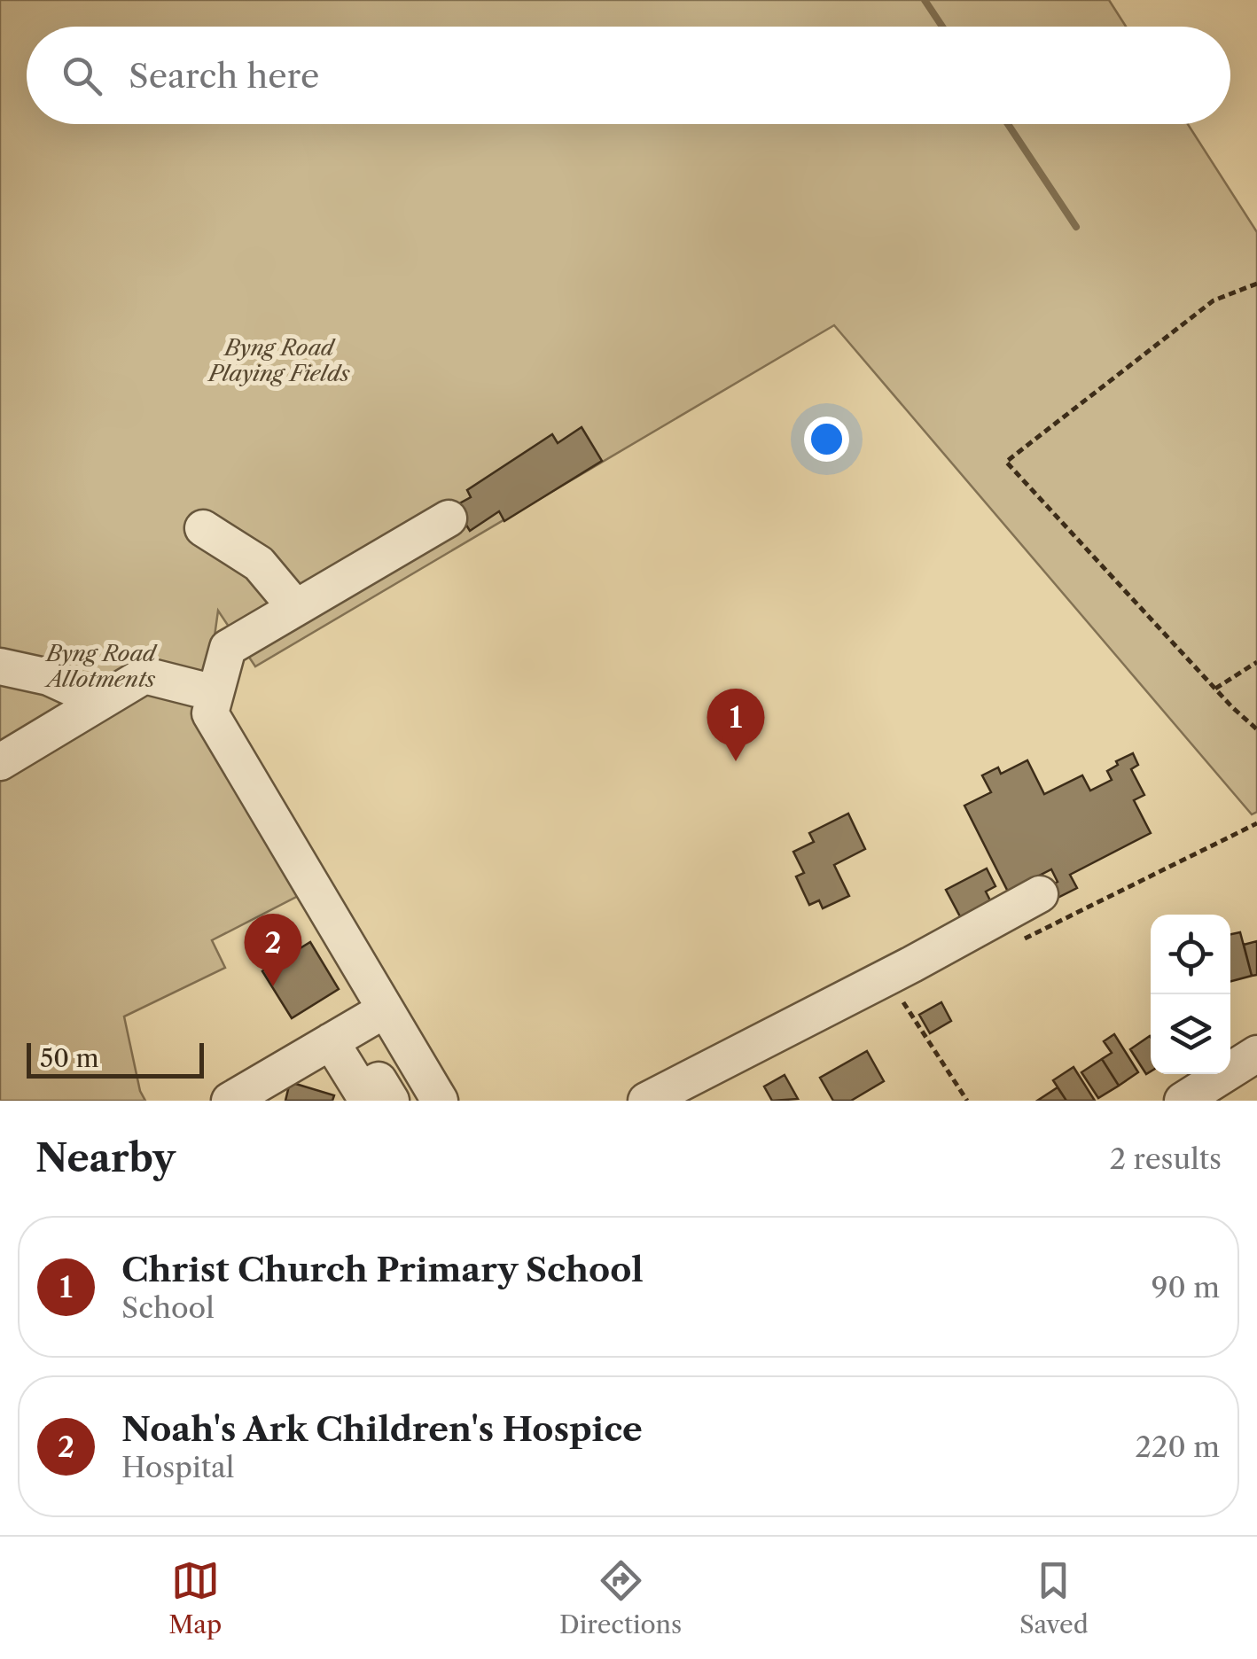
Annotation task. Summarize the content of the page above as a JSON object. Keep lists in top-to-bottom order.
{
  "parks": ["Byng Road Playing Fields", "Byng Road Allotments"],
  "scale_bar": "50 m",
  "page": {
    "search": "Search here",
    "pins": ["1", "2"],
    "scale": "50 m",
    "heading": ["Nearby", "2 results"],
    "list": [
      {
        "mark": "1",
        "name": "Christ Church Primary School",
        "note": "School",
        "value": "90 m"
      },
      {
        "mark": "2",
        "name": "Noah's Ark Children's Hospice",
        "note": "Hospital",
        "value": "220 m"
      }
    ],
    "nav": ["Map", "Directions", "Saved"]
  }
}
